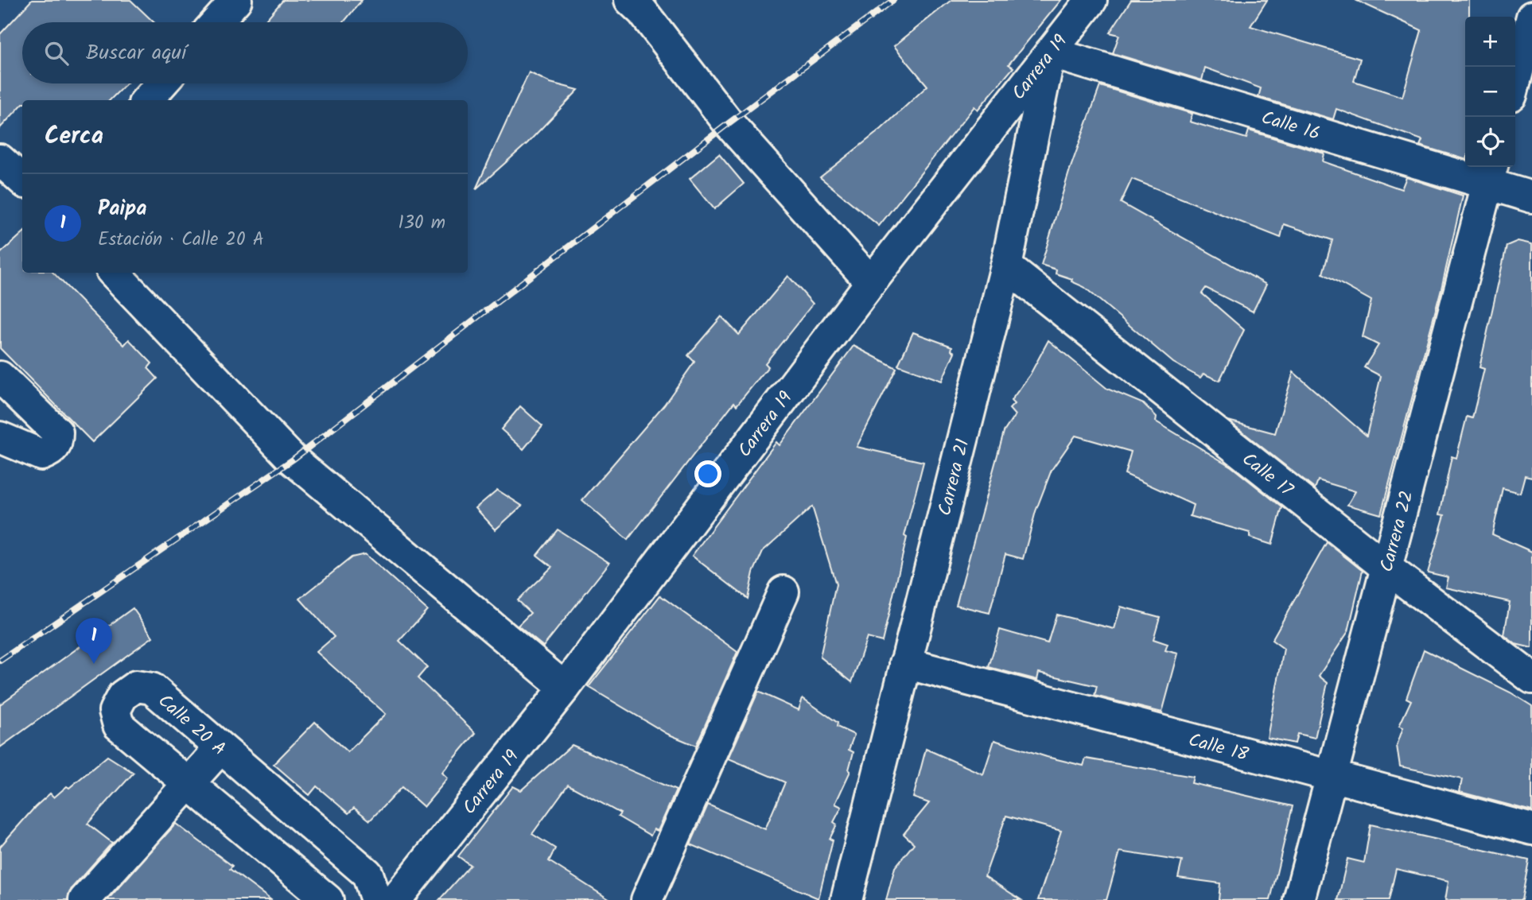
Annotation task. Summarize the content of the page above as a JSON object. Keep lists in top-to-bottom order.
{
  "streets": {
    "street": [
      "Carrera 19",
      "Calle 16",
      "Calle 17",
      "Carrera 21",
      "Carrera 22",
      "Calle 20 A",
      "Calle 18"
    ]
  },
  "crossings": [
    ["Carrera 19", "Calle 16"],
    ["Carrera 19", "Carrera 21"],
    ["Calle 16", "Carrera 21"],
    ["Calle 16", "Carrera 22"],
    ["Calle 17", "Carrera 21"],
    ["Calle 17", "Carrera 22"],
    ["Carrera 21", "Calle 18"],
    ["Carrera 22", "Calle 18"]
  ],
  "page": {
    "map_buttons": ["+", "−"],
    "search": "Buscar aquí",
    "heading": "Cerca",
    "list": [
      {
        "mark": "1",
        "name": "Paipa",
        "note": "Estación · Calle 20 A",
        "value": "130 m"
      }
    ],
    "pins": "1"
  }
}
